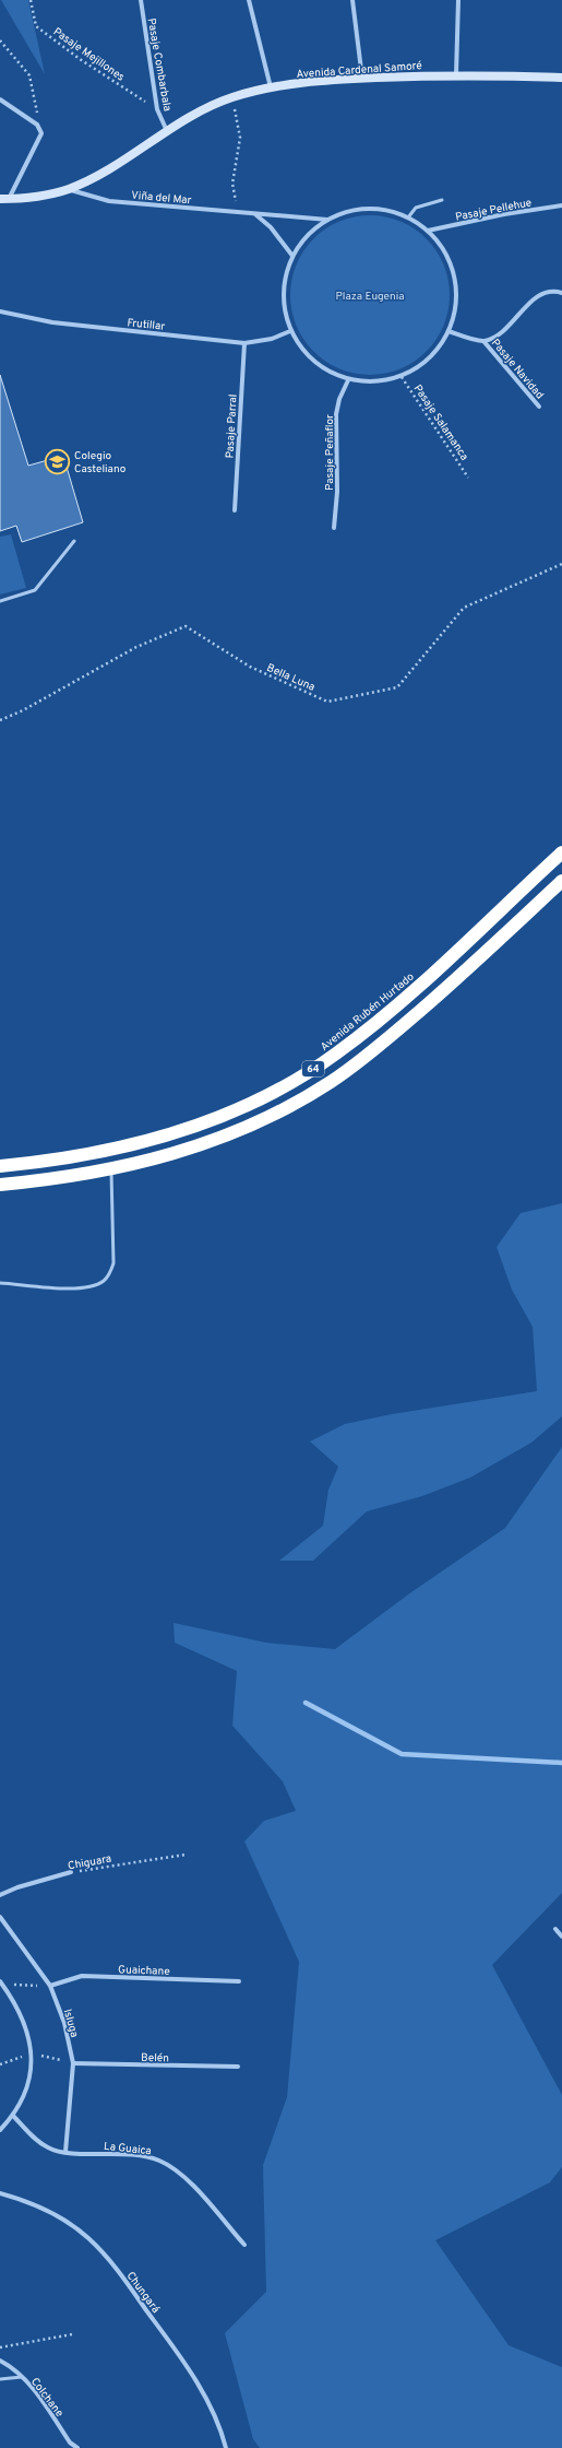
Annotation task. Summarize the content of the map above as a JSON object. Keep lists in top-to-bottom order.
{
  "streets": {
    "highway": ["Avenida Rubén Hurtado", "64"],
    "street": [
      "Pasaje Combarbala",
      "Avenida Cardenal Samoré",
      "Viña del Mar",
      "Pasaje Pellehue",
      "Frutillar",
      "Pasaje Navidad",
      "Pasaje Parral",
      "Pasaje Peñaflor",
      "Chiguara",
      "Guaichane",
      "Isluga",
      "Belén",
      "La Guaica",
      "Chungará",
      "Colchane"
    ],
    "path": ["Pasaje Mejillones", "Pasaje Salamanca", "Bella Luna"]
  },
  "crossings": [
    ["Pasaje Mejillones", "Pasaje Combarbala"],
    ["Pasaje Combarbala", "Avenida Cardenal Samoré"],
    ["Avenida Cardenal Samoré", "Viña del Mar"],
    ["Frutillar", "Pasaje Parral"],
    ["Guaichane", "Isluga"],
    ["Isluga", "Belén"],
    ["Isluga", "La Guaica"]
  ],
  "parks": ["Plaza Eugenia"],
  "places": {
    "school or university": ["Colegio Casteliano"]
  }
}
